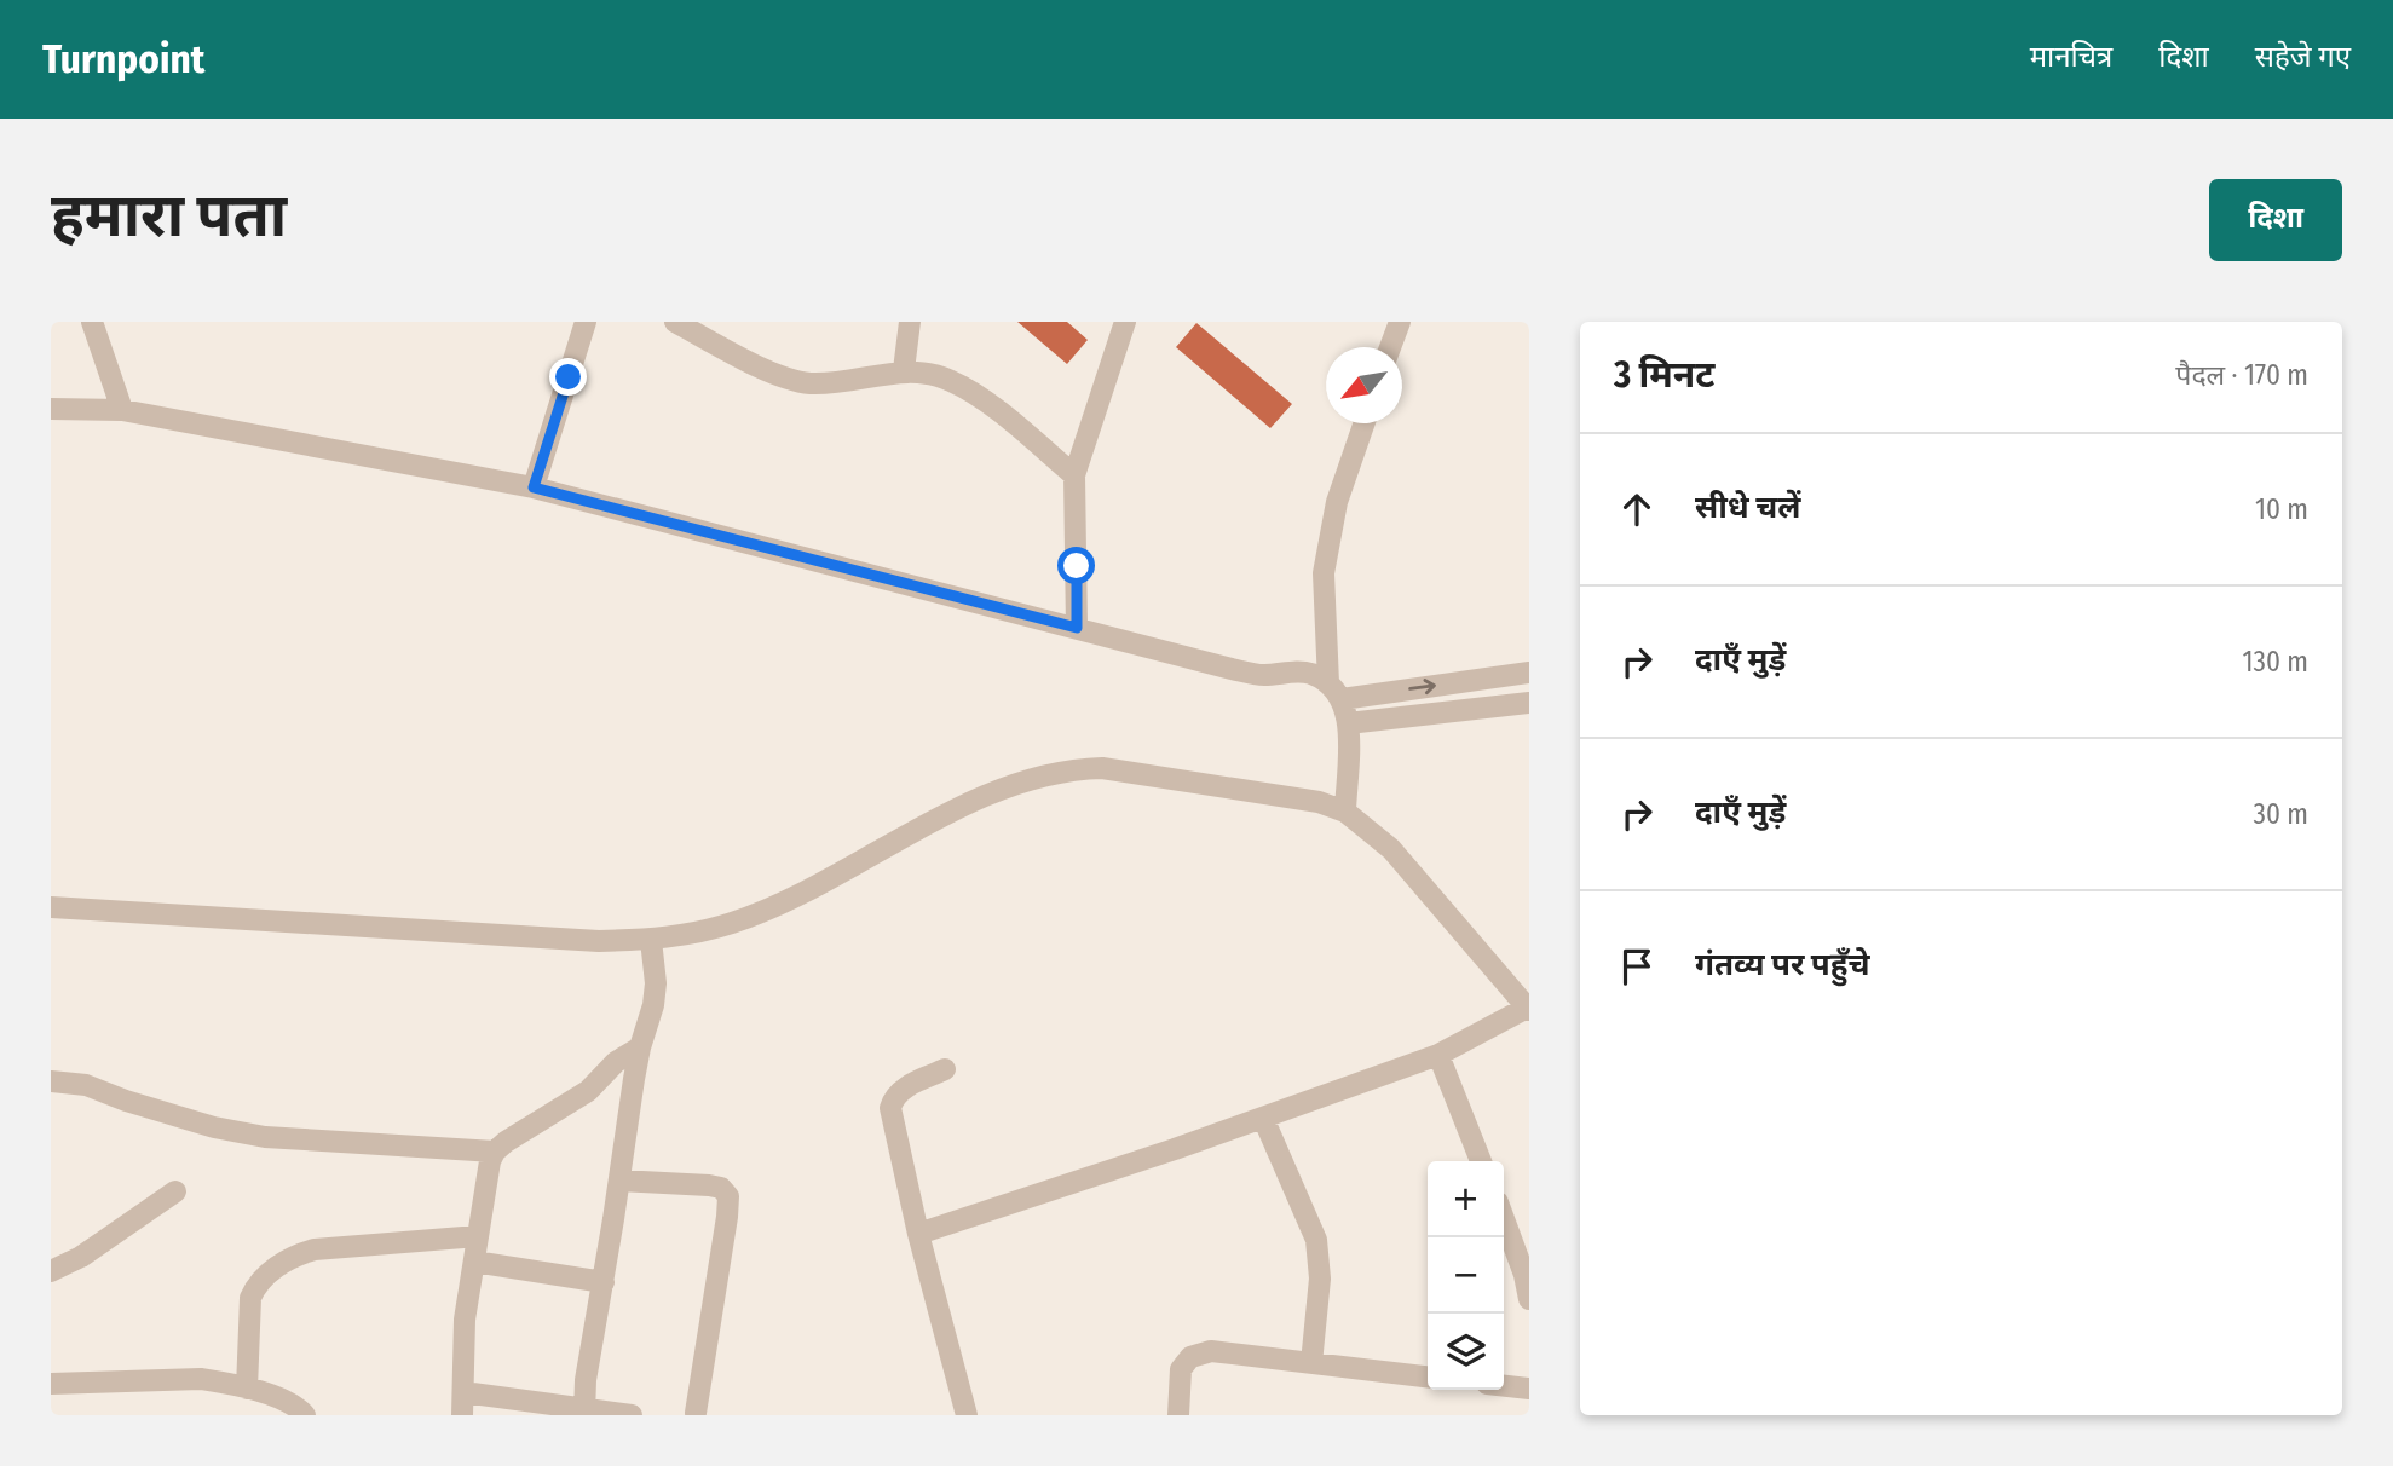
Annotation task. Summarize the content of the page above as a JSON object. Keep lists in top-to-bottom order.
{
  "north": "bottom left",
  "page": {
    "header": "Turnpoint",
    "nav": ["मानचित्र", "दिशा", "सहेजे गए"],
    "buttons": "दिशा",
    "title": "हमारा पता",
    "heading": ["3 मिनट", "पैदल · 170 m"],
    "list": [
      ["सीधे चलें", "10 m"],
      ["दाएँ मुड़ें", "130 m"],
      ["दाएँ मुड़ें", "30 m"],
      "गंतव्य पर पहुँचे"
    ],
    "map_buttons": ["+", "−"]
  }
}
